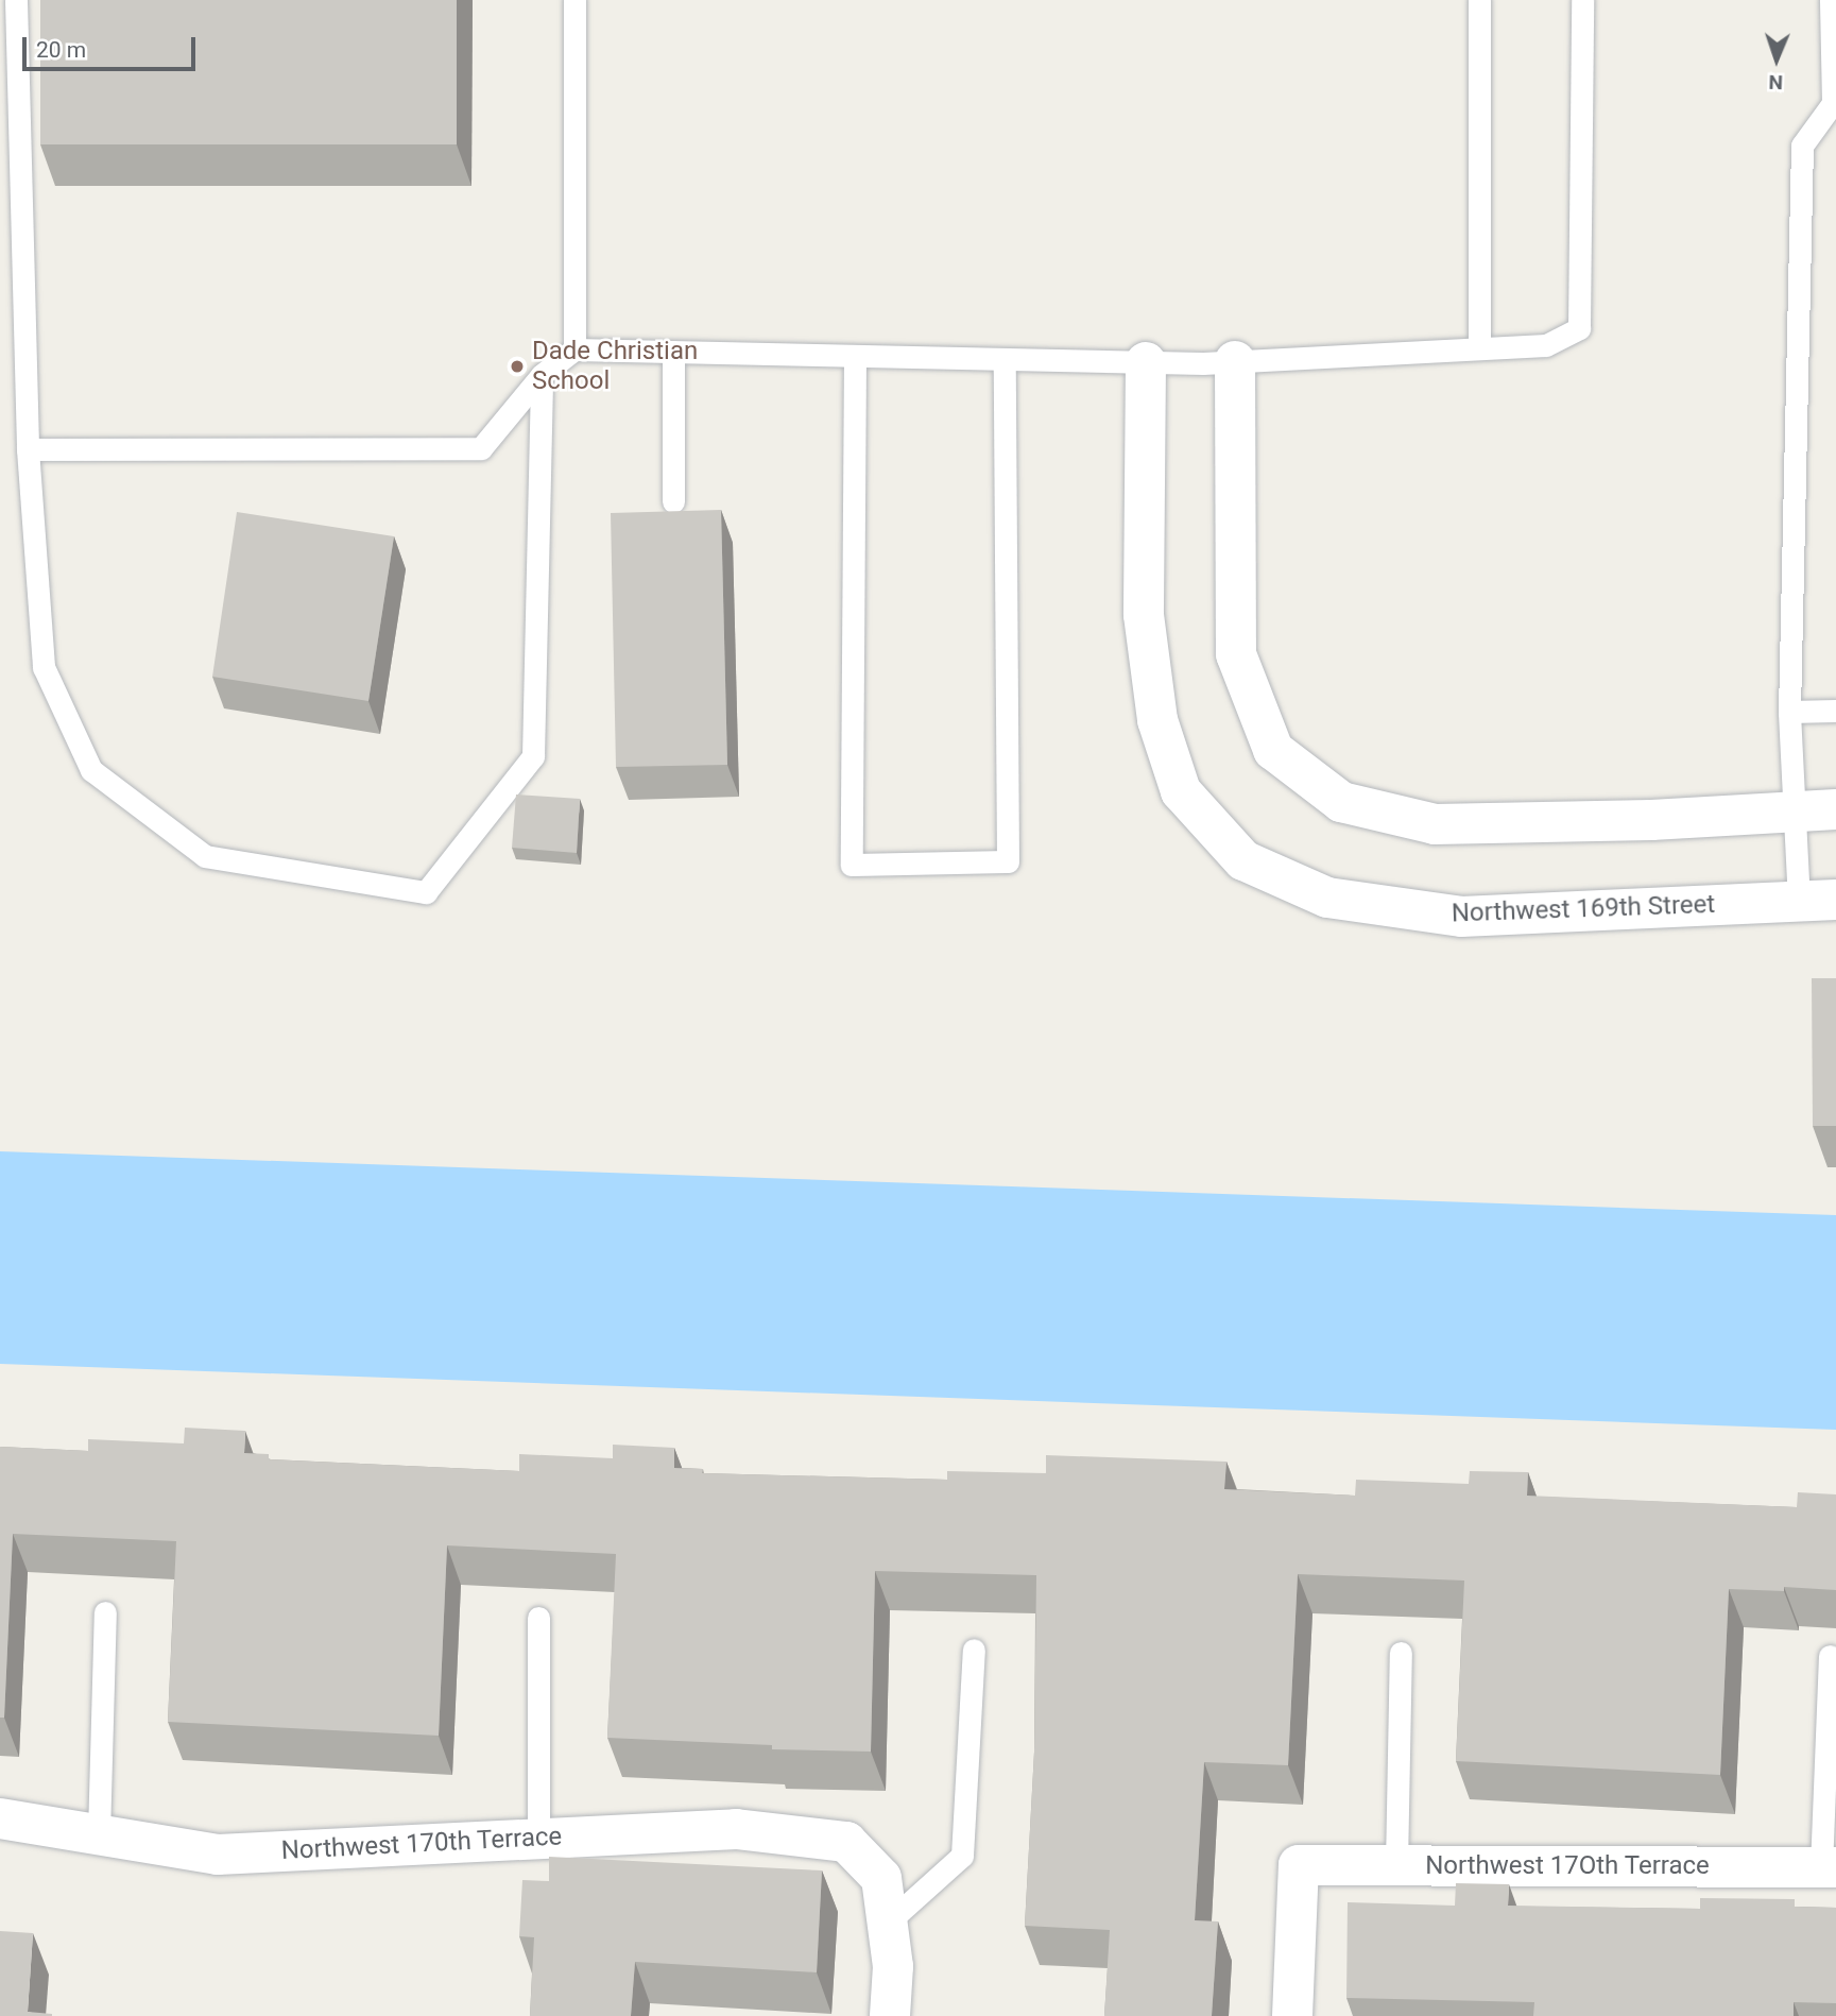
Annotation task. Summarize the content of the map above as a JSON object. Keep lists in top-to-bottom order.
{
  "streets": {
    "street": ["Northwest 169th Street", "Northwest 170th Terrace", "Northwest 17Oth Terrace"]
  },
  "places": ["Dade Christian School"],
  "scale_bar": "20 m",
  "north": "bottom"
}
